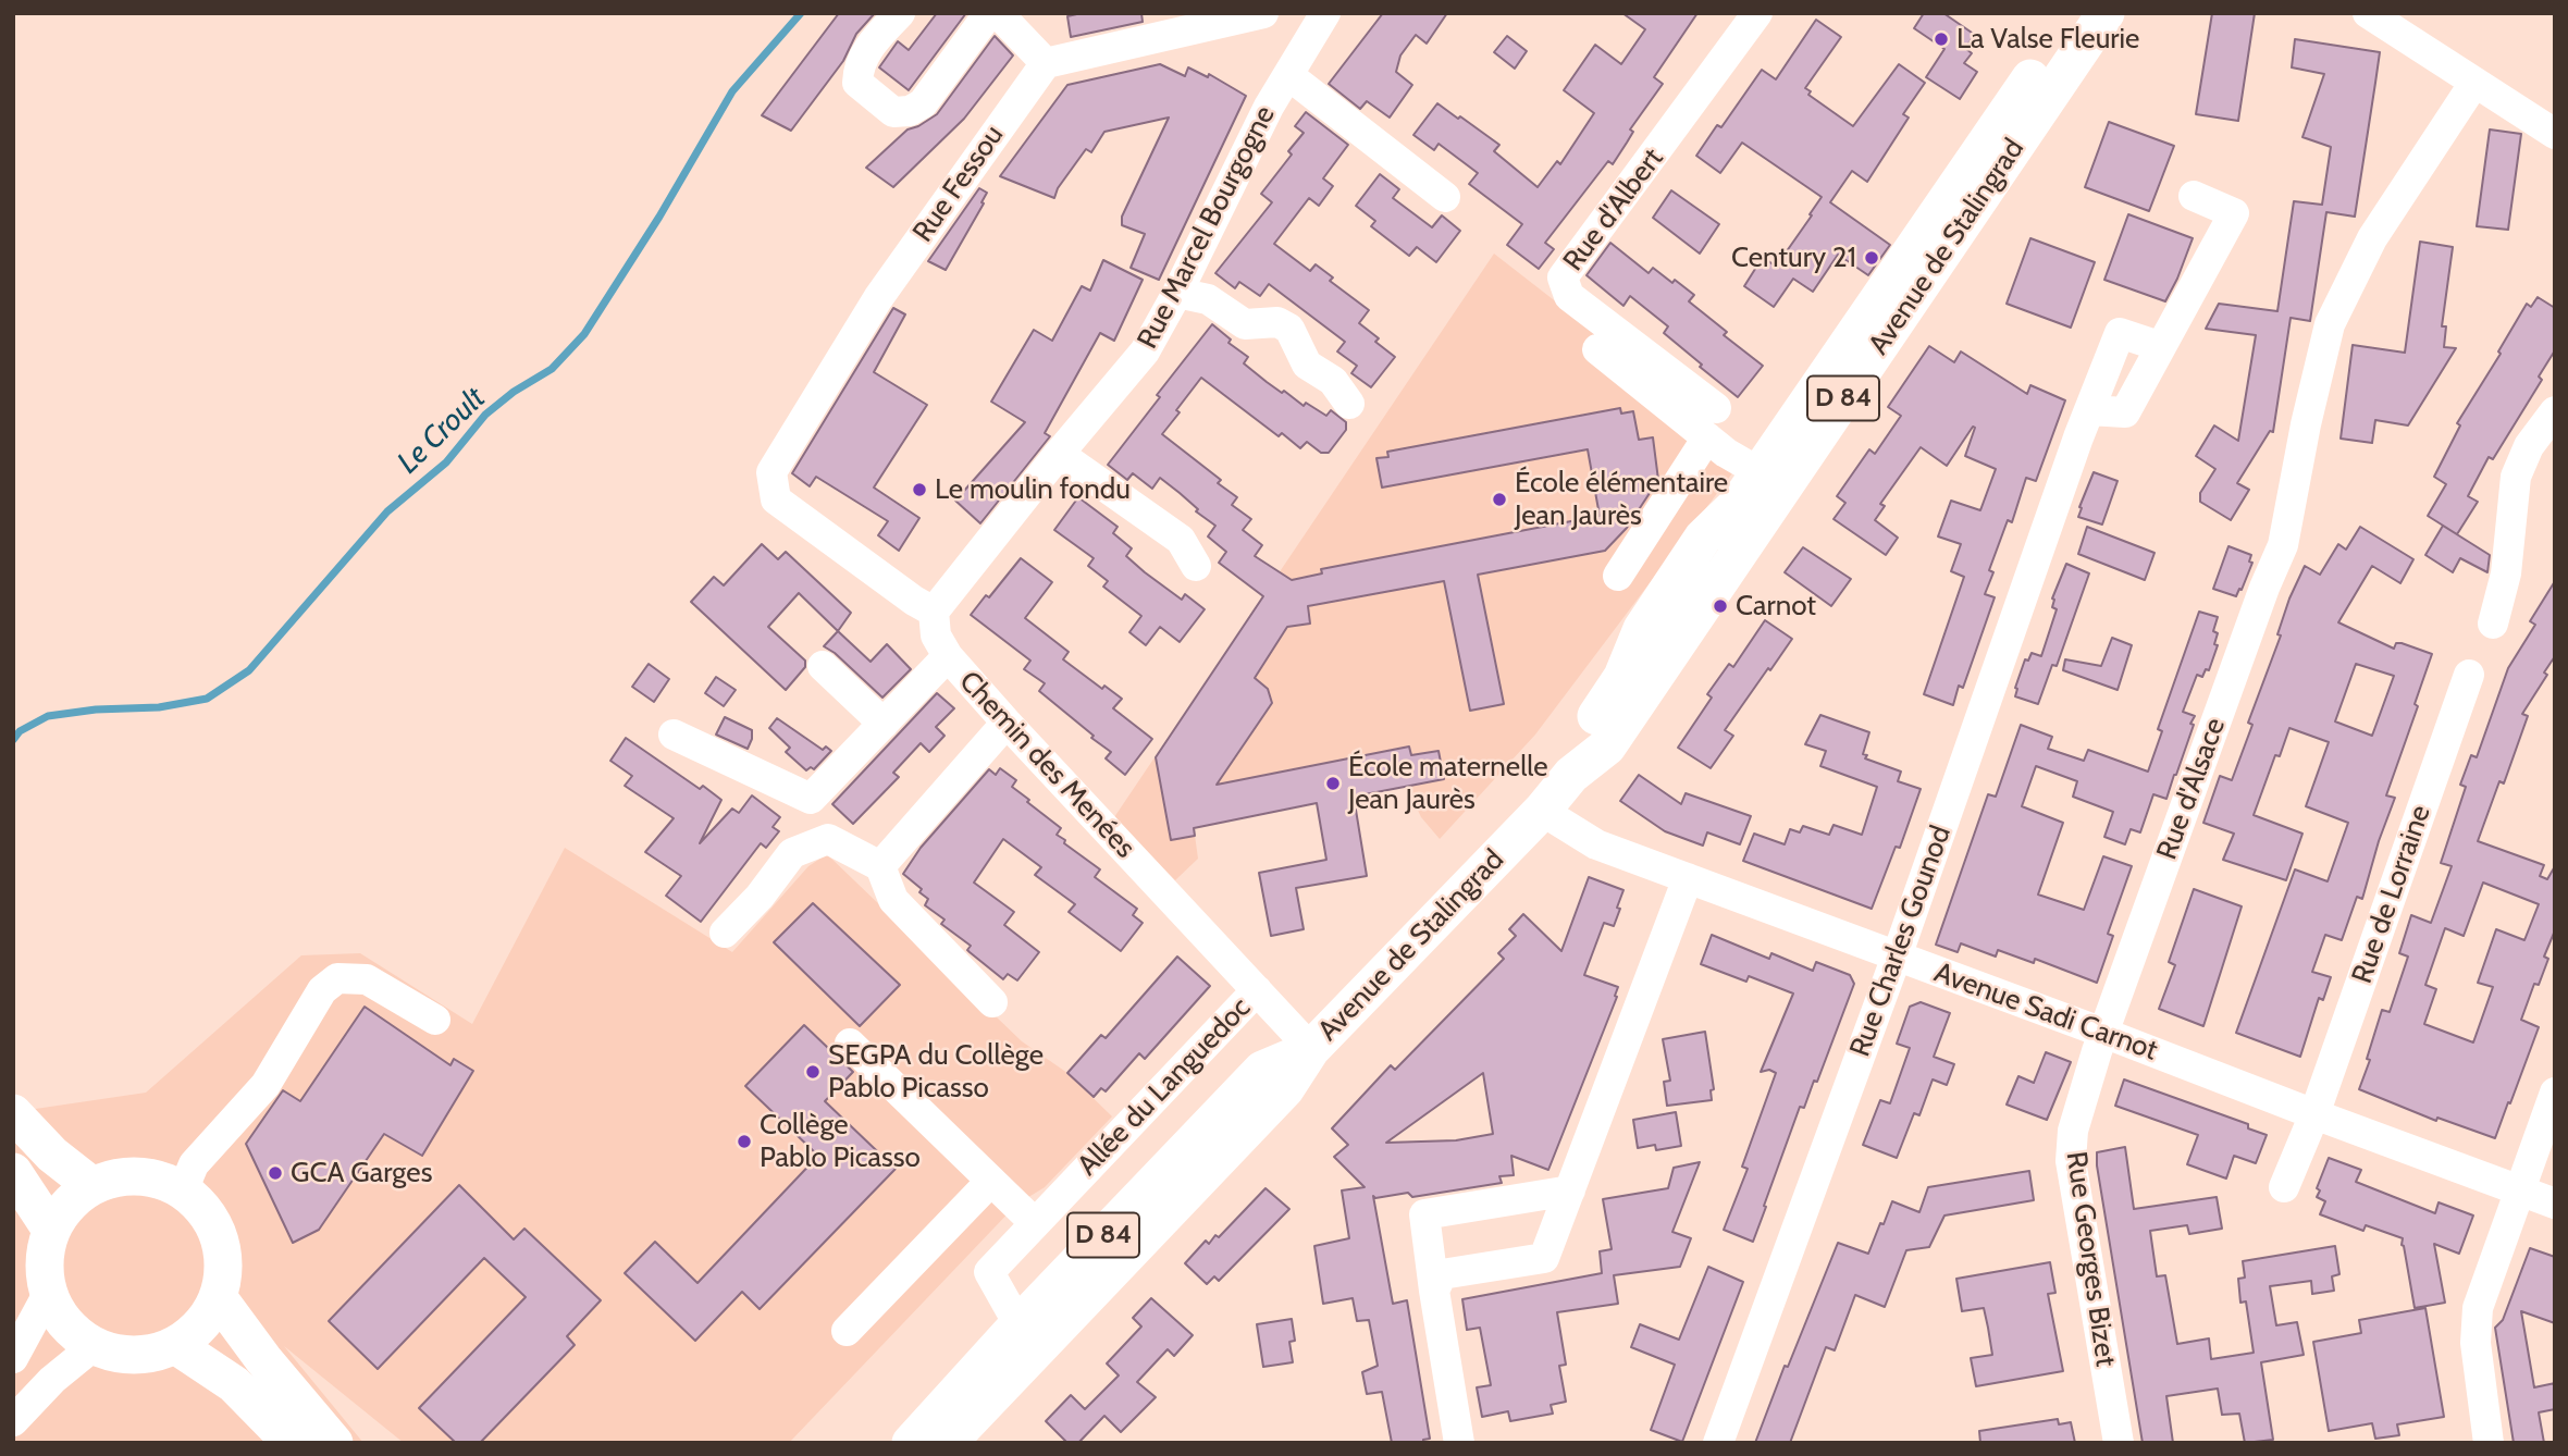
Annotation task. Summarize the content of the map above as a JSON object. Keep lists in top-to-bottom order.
{
  "streets": {
    "main road": ["Avenue de Stalingrad", "D 84"],
    "street": [
      "Rue Fessou",
      "Rue d'Albert",
      "Rue Marcel Bourgogne",
      "Chemin des Menées",
      "Rue d'Alsace",
      "Rue de Lorraine",
      "Rue Charles Gounod",
      "Avenue Sadi Carnot",
      "Allée du Languedoc",
      "Rue Georges Bizet"
    ]
  },
  "crossings": [
    ["Rue Fessou", "Rue Marcel Bourgogne"],
    ["Rue Fessou", "Chemin des Menées"],
    ["Rue Marcel Bourgogne", "Chemin des Menées"],
    ["Avenue de Stalingrad", "Chemin des Menées"],
    ["Avenue de Stalingrad", "Avenue Sadi Carnot"],
    ["Avenue de Stalingrad", "Allée du Languedoc"],
    ["Chemin des Menées", "Allée du Languedoc"],
    ["Rue d'Alsace", "Avenue Sadi Carnot"],
    ["Rue d'Alsace", "Rue Georges Bizet"],
    ["Rue de Lorraine", "Avenue Sadi Carnot"],
    ["Rue Charles Gounod", "Avenue Sadi Carnot"],
    ["Avenue Sadi Carnot", "Rue Georges Bizet"]
  ],
  "water": ["Le Croult"],
  "places": [
    "La Valse Fleurie",
    "Century 21",
    "Le moulin fondu",
    "École élémentaire Jean Jaurès",
    "Carnot",
    "École maternelle Jean Jaurès",
    "SEGPA du Collège Pablo Picasso",
    "Collège Pablo Picasso",
    "GCA Garges"
  ]
}
